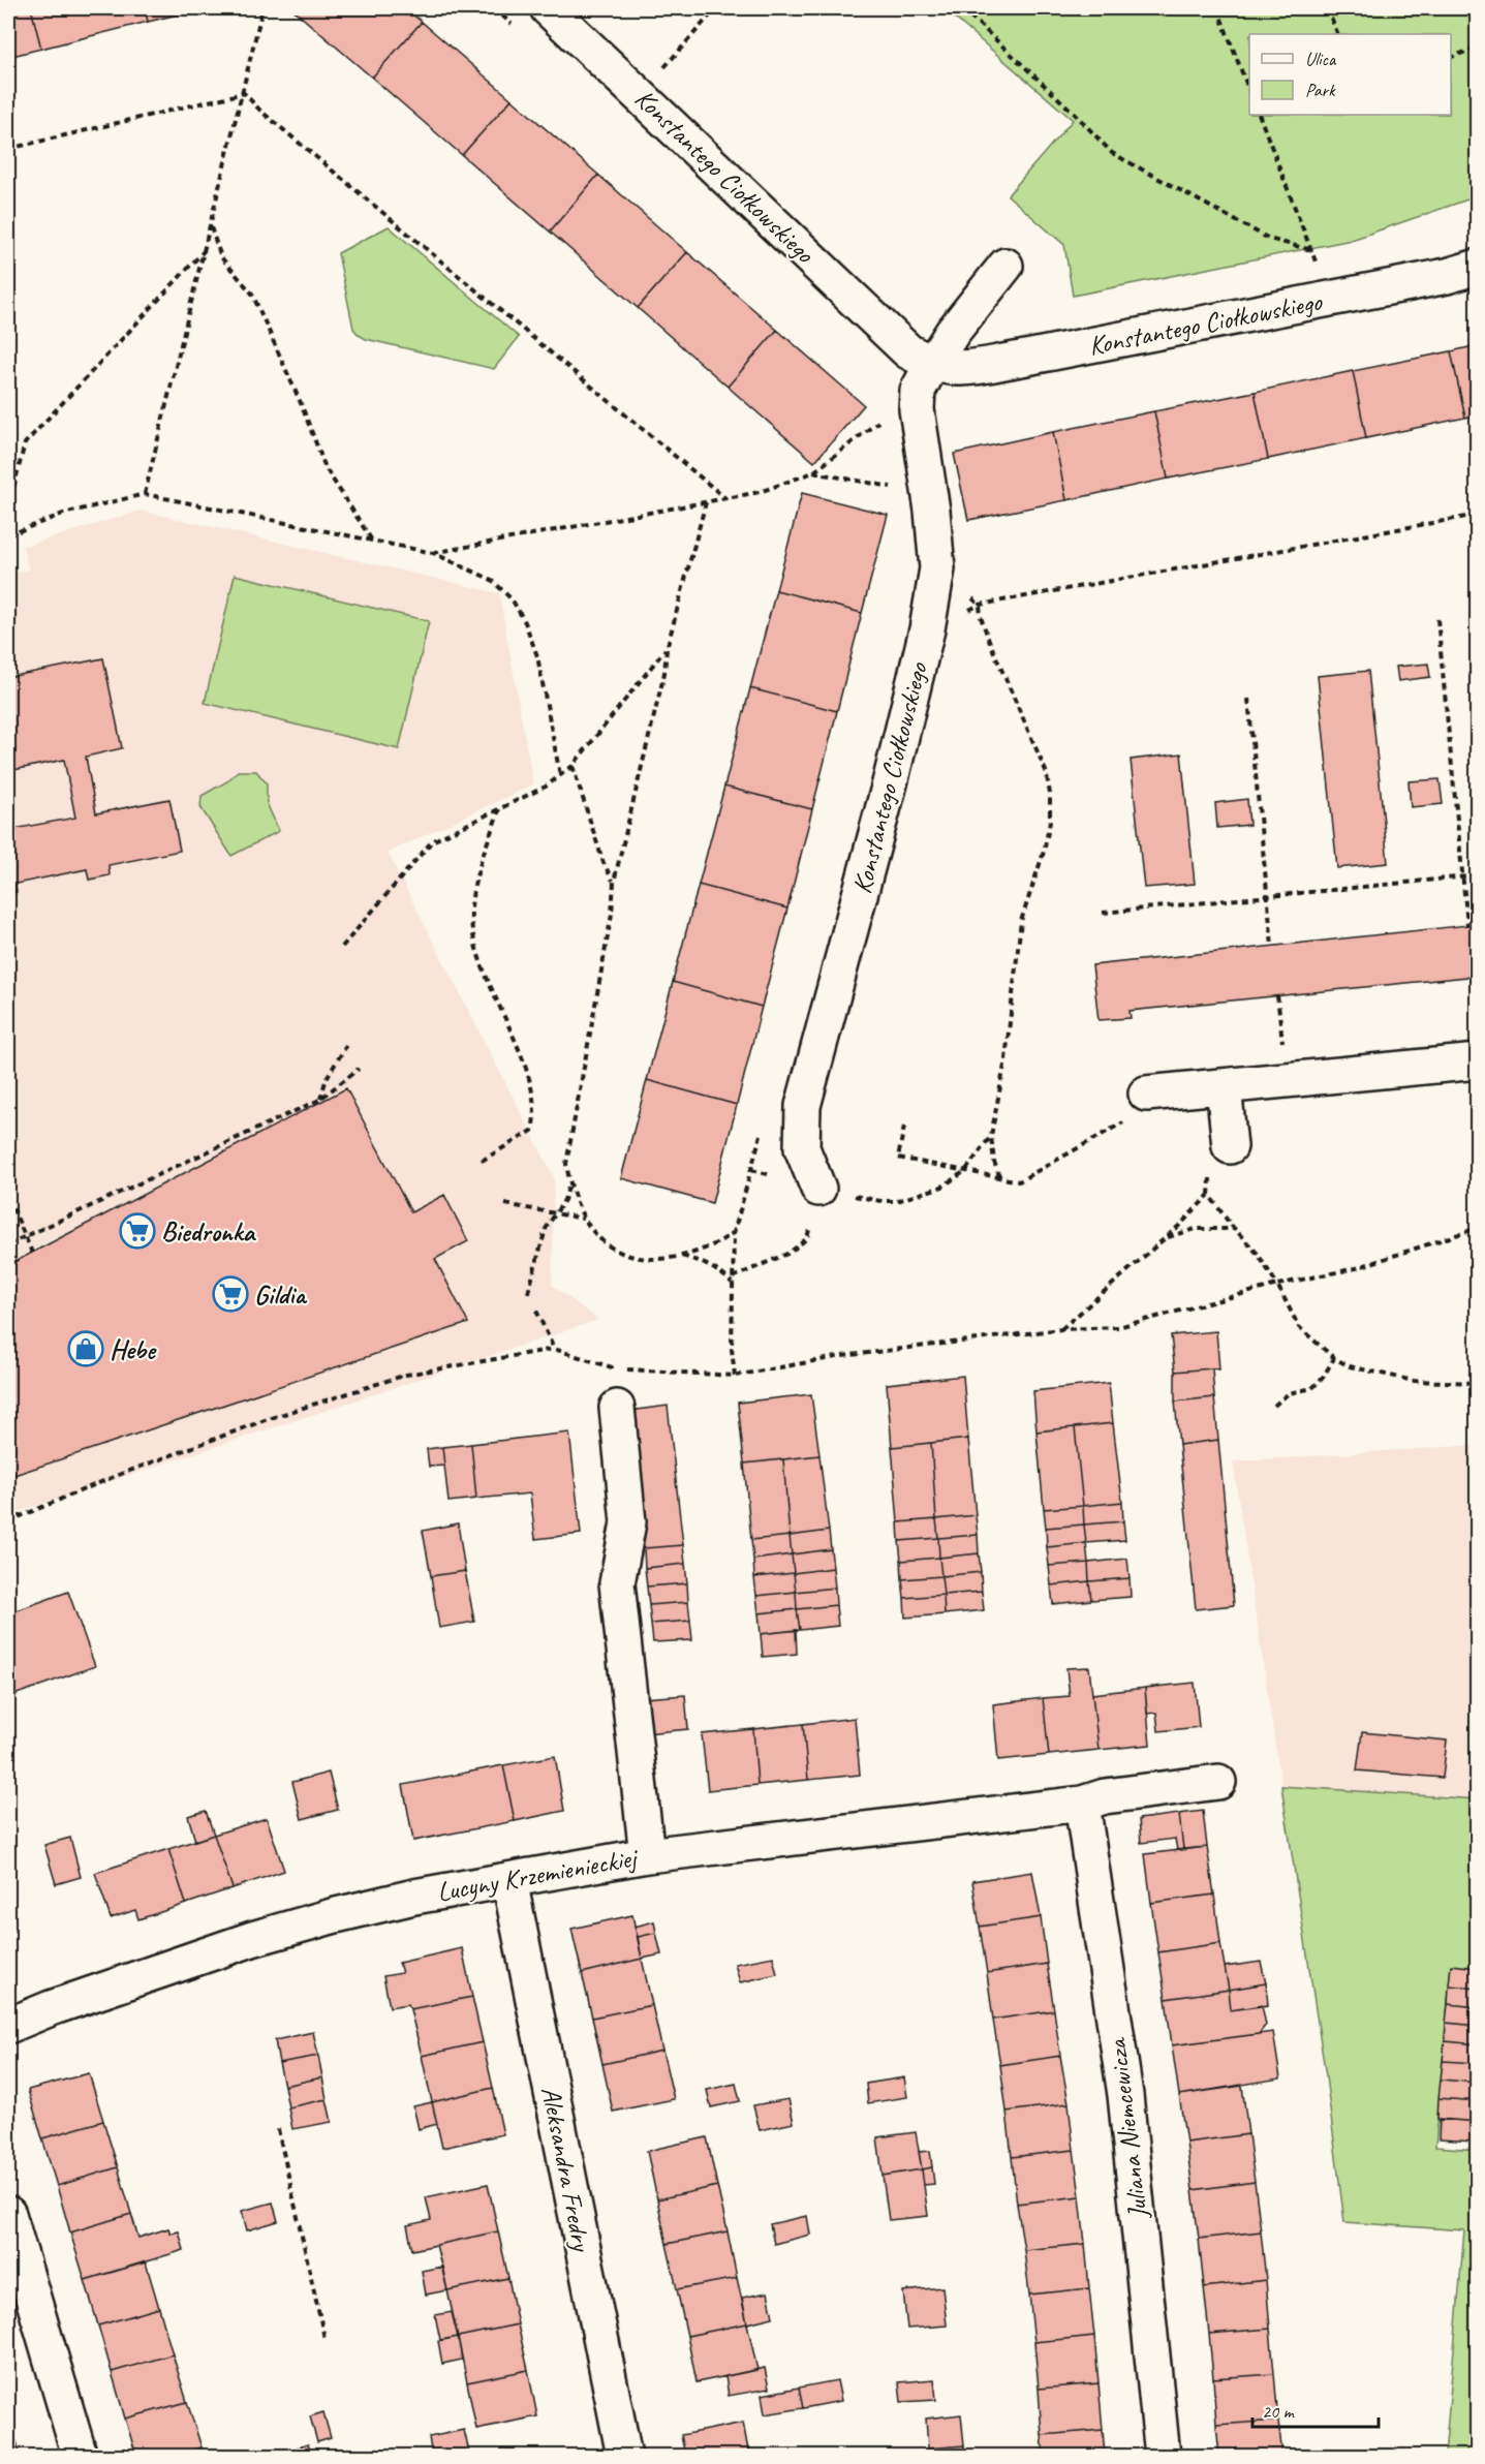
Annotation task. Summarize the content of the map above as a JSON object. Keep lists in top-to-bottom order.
{
  "streets": {
    "street": [
      "Konstantego Ciołkowskiego",
      "Lucyny Krzemienieckiej",
      "Juliana Niemcewicza",
      "Aleksandra Fredry"
    ]
  },
  "crossings": [
    ["Lucyny Krzemienieckiej", "Juliana Niemcewicza"],
    ["Lucyny Krzemienieckiej", "Aleksandra Fredry"]
  ],
  "places": {
    "supermarket": ["Biedronka", "Gildia"],
    "shop": ["Hebe"]
  },
  "legend": ["Ulica", "Park"],
  "scale_bar": "20 m"
}
